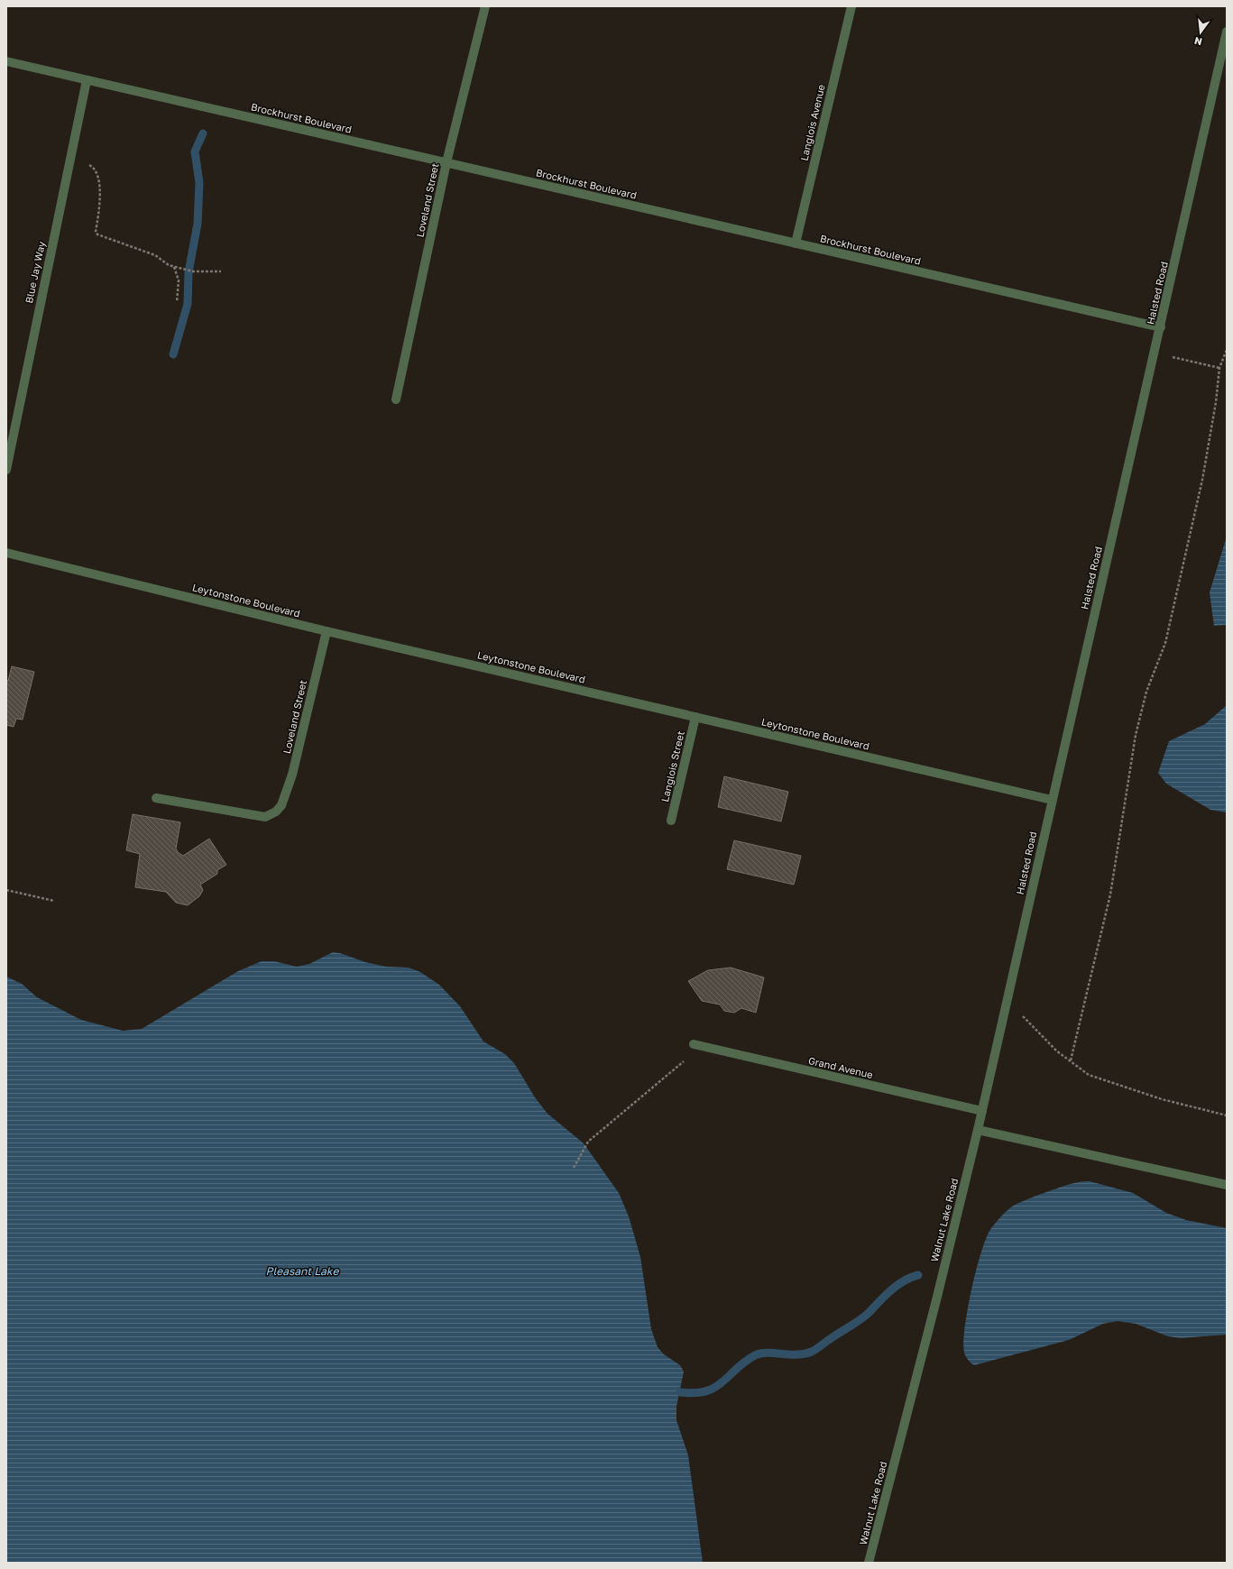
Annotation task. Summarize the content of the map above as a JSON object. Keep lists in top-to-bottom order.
{
  "streets": {
    "street": [
      "Brockhurst Boulevard",
      "Langlois Avenue",
      "Loveland Street",
      "Blue Jay Way",
      "Halsted Road",
      "Leytonstone Boulevard",
      "Langlois Street",
      "Grand Avenue",
      "Walnut Lake Road"
    ]
  },
  "crossings": [
    ["Brockhurst Boulevard", "Langlois Avenue"],
    ["Brockhurst Boulevard", "Loveland Street"],
    ["Brockhurst Boulevard", "Blue Jay Way"],
    ["Brockhurst Boulevard", "Halsted Road"],
    ["Loveland Street", "Leytonstone Boulevard"],
    ["Halsted Road", "Leytonstone Boulevard"],
    ["Halsted Road", "Grand Avenue"],
    ["Halsted Road", "Walnut Lake Road"],
    ["Leytonstone Boulevard", "Langlois Street"]
  ],
  "water": ["Pleasant Lake"],
  "north": "bottom"
}
